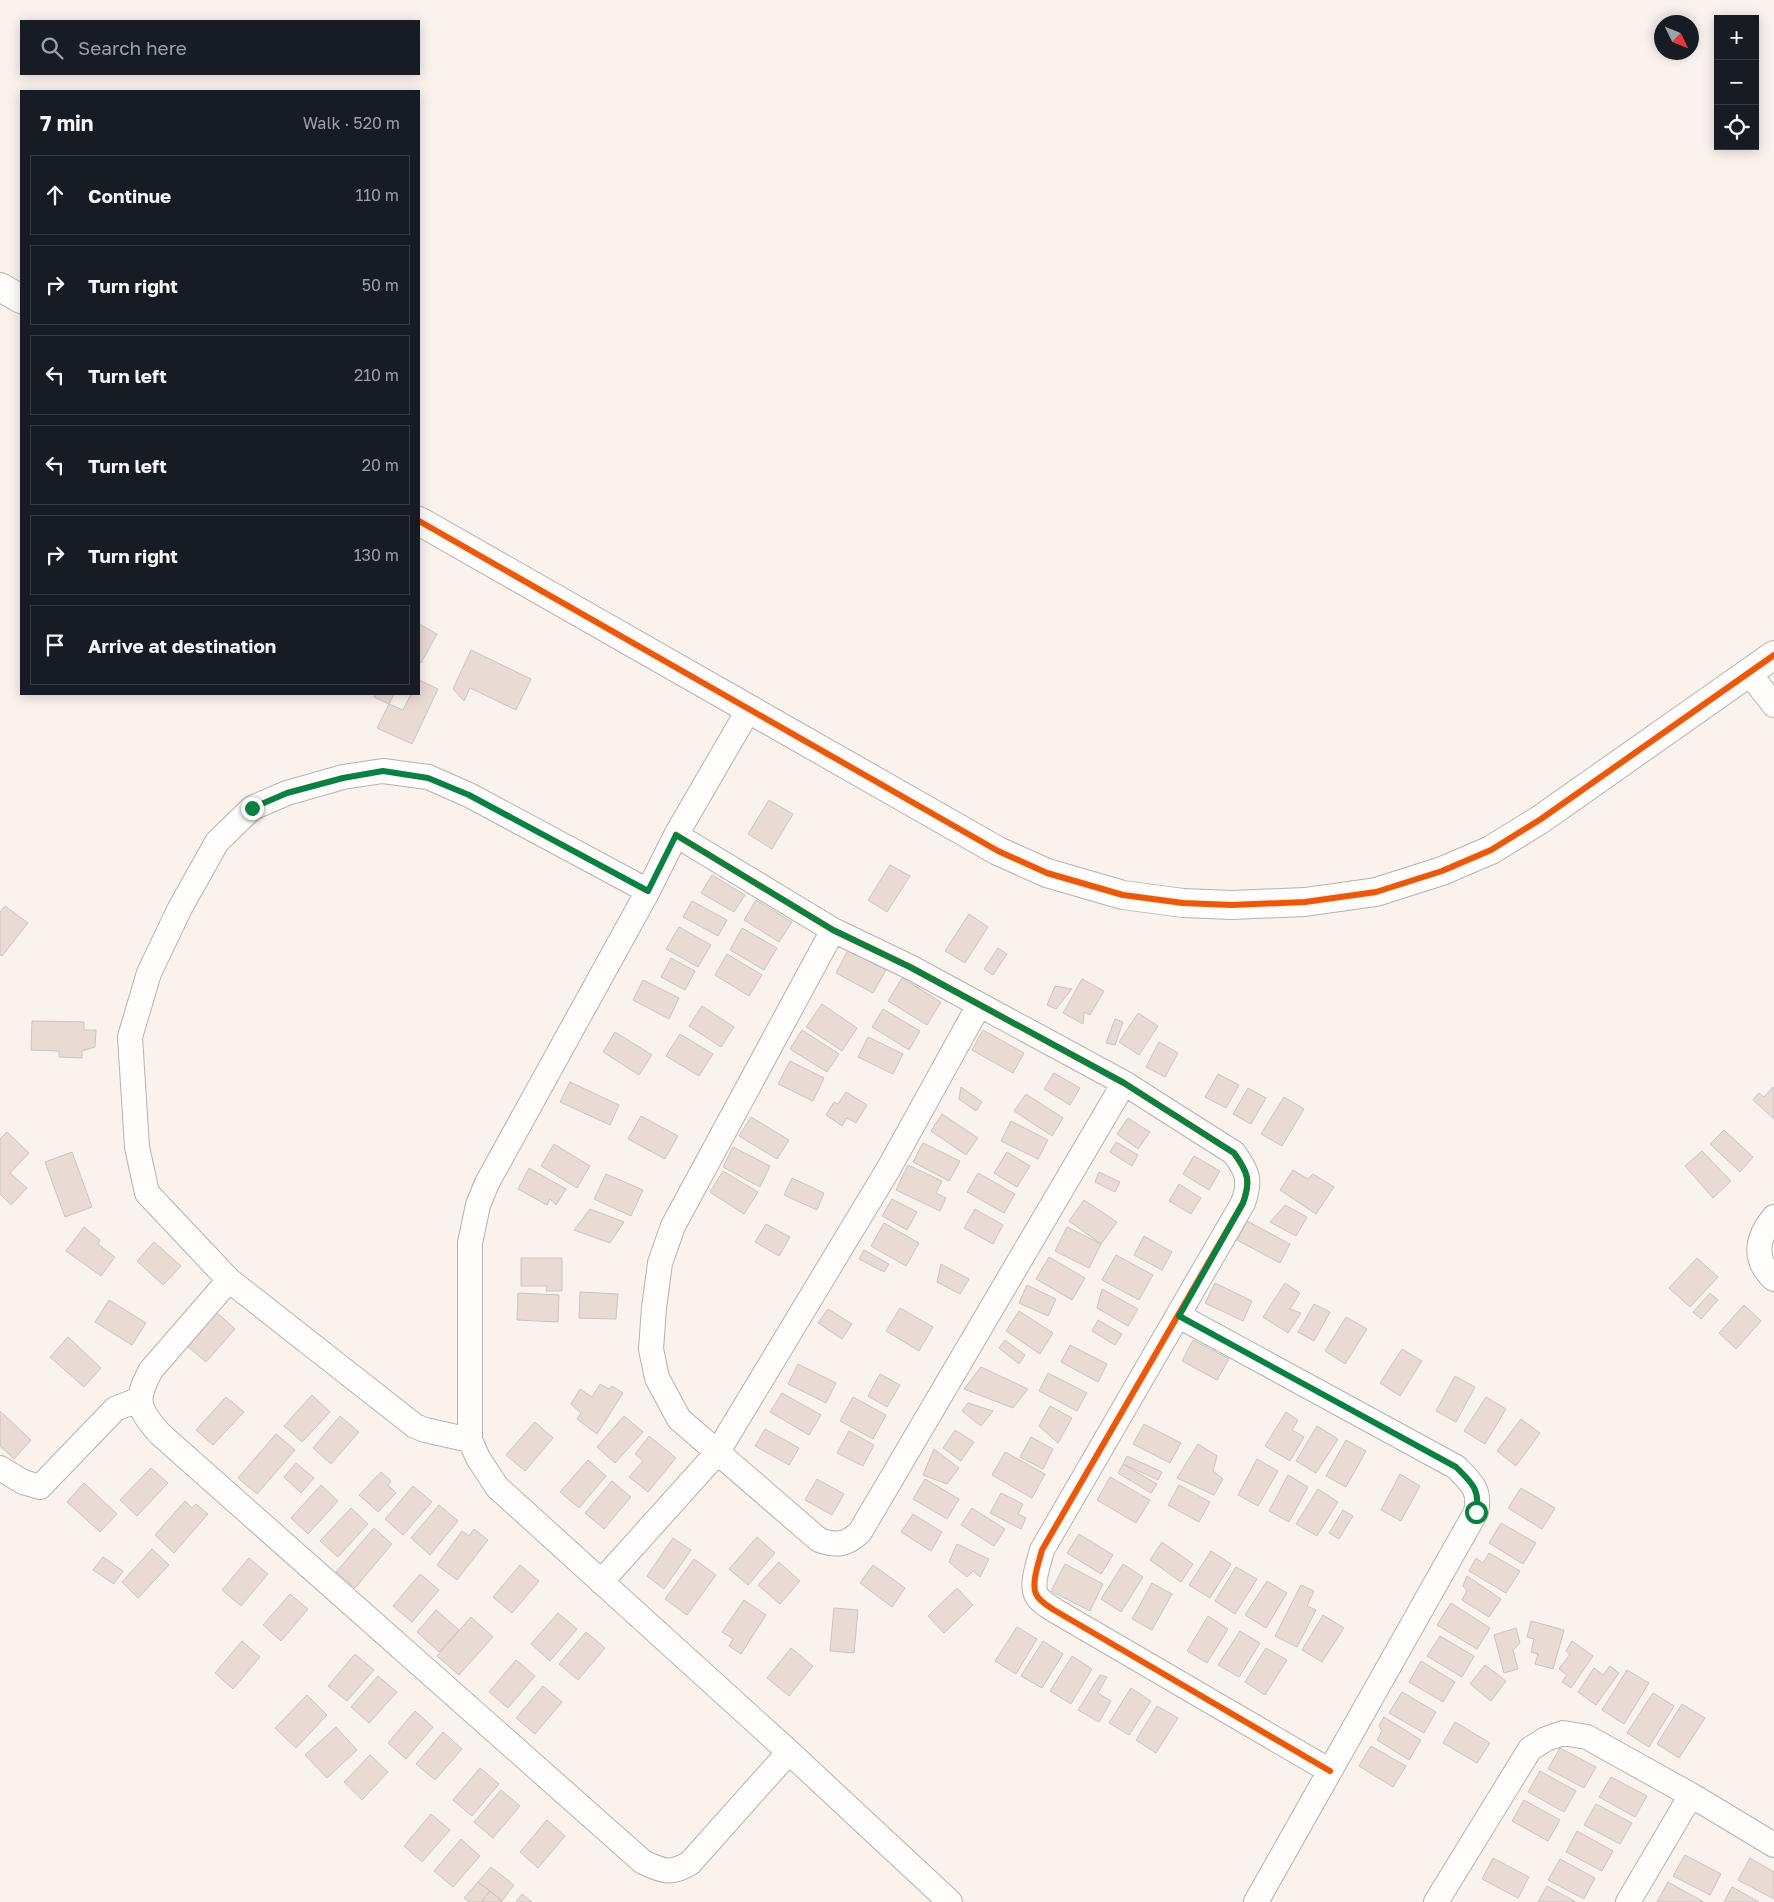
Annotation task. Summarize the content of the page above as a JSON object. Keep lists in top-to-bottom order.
{
  "north": "bottom right",
  "page": {
    "map_buttons": ["+", "−"],
    "search": "Search here",
    "heading": ["7 min", "Walk · 520 m"],
    "list": [
      ["Continue", "110 m"],
      ["Turn right", "50 m"],
      ["Turn left", "210 m"],
      ["Turn left", "20 m"],
      ["Turn right", "130 m"],
      "Arrive at destination"
    ]
  }
}
